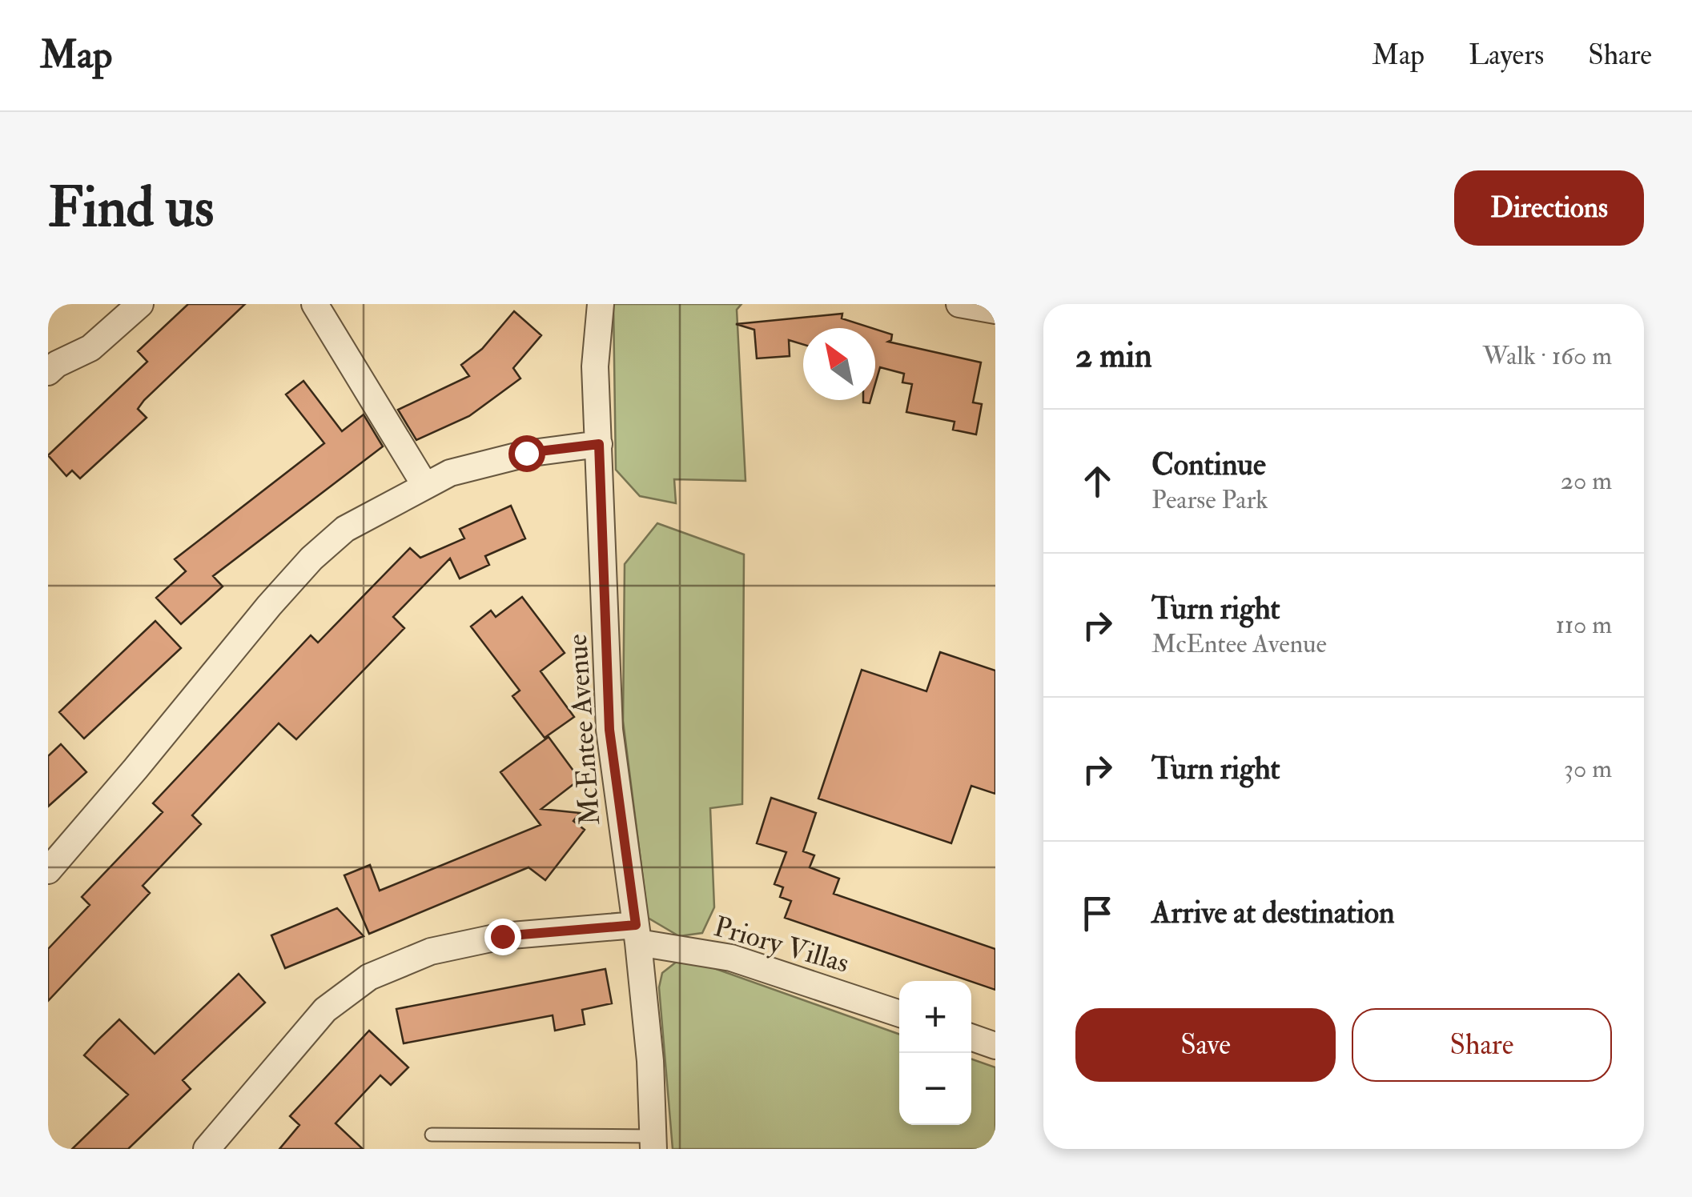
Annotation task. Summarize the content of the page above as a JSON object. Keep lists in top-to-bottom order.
{
  "streets": {
    "street": ["McEntee Avenue", "Priory Villas"]
  },
  "crossings": [
    ["McEntee Avenue", "Priory Villas"]
  ],
  "north": "top left",
  "page": {
    "header": "Map",
    "nav": ["Map", "Layers", "Share"],
    "buttons": [
      "Directions",
      ["Save", "Share"]
    ],
    "title": "Find us",
    "heading": ["2 min", "Walk · 160 m"],
    "list": [
      ["Continue", "Pearse Park", "20 m"],
      ["Turn right", "McEntee Avenue", "110 m"],
      ["Turn right", "30 m"],
      "Arrive at destination"
    ],
    "map_buttons": ["+", "−"]
  }
}
